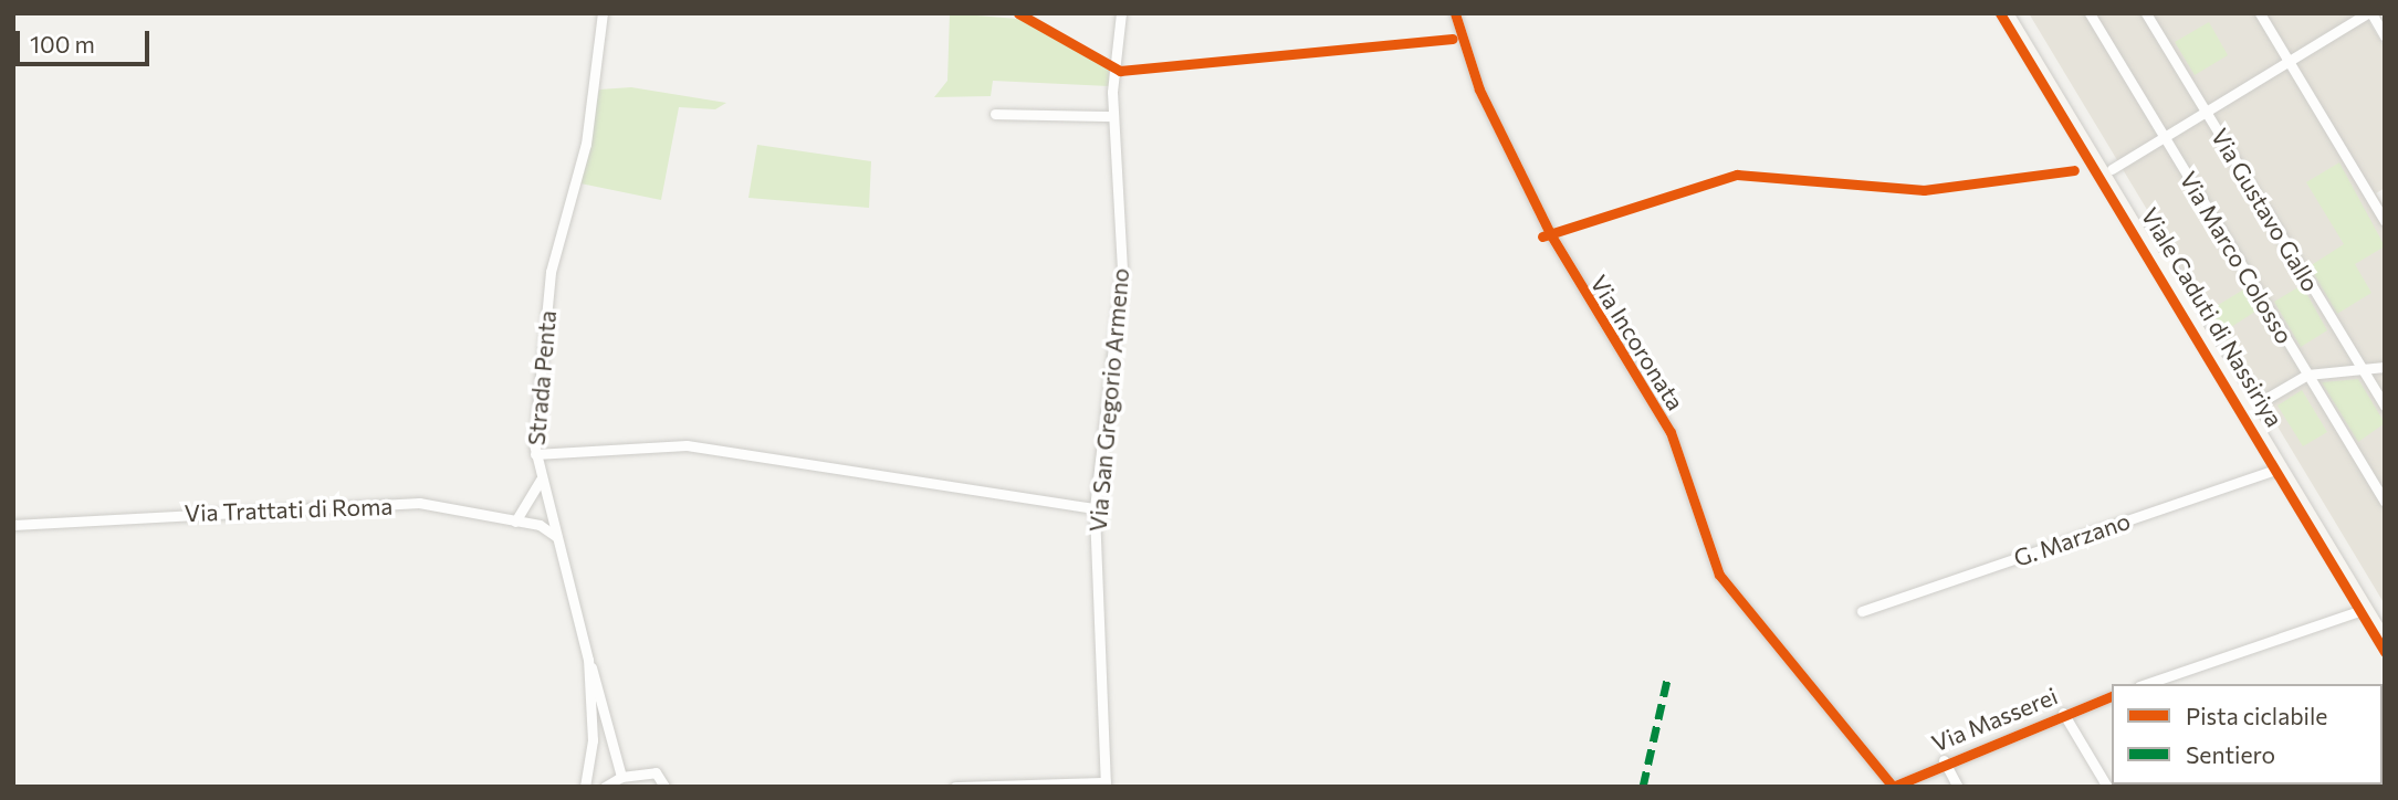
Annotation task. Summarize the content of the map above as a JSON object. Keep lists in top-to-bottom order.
{
  "streets": {
    "main road": ["Viale Caduti di Nassiriya"],
    "street": [
      "Via Gustavo Gallo",
      "Via Marco Colosso",
      "Via Incoronata",
      "Strada Penta",
      "Via San Gregorio Armeno",
      "Via Trattati di Roma",
      "G. Marzano",
      "Via Masserei"
    ]
  },
  "crossings": [
    ["Viale Caduti di Nassiriya", "G. Marzano"],
    ["Via Incoronata", "Via Masserei"],
    ["Strada Penta", "Via Trattati di Roma"]
  ],
  "legend": ["Pista ciclabile", "Sentiero"],
  "scale_bar": "100 m"
}
